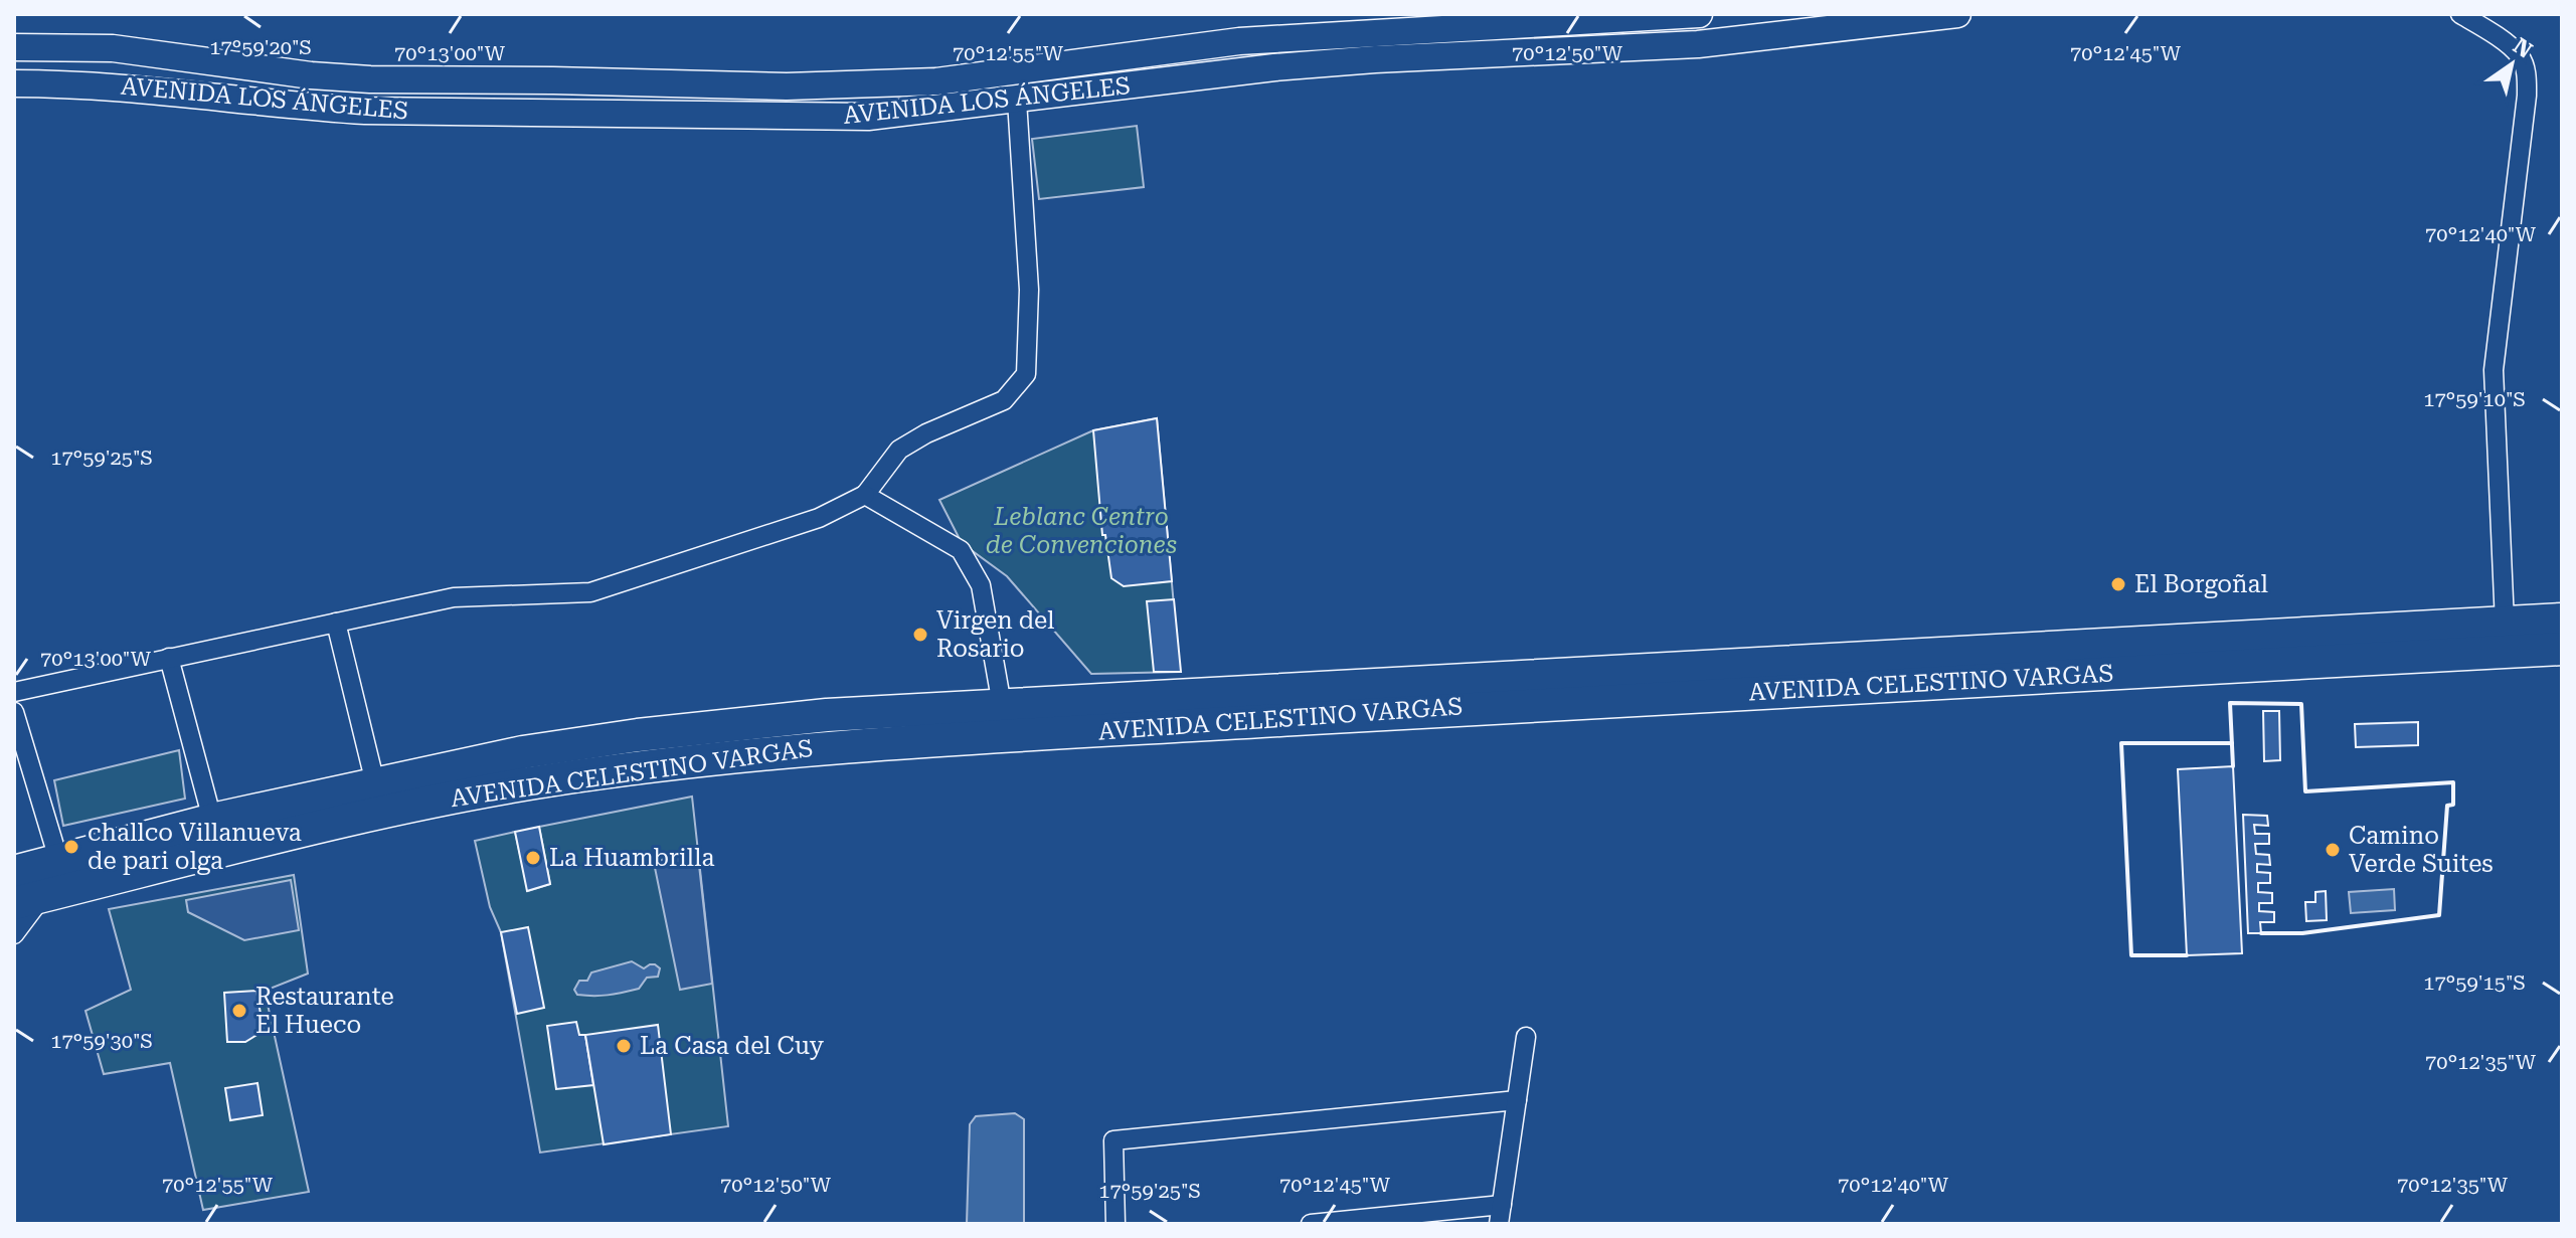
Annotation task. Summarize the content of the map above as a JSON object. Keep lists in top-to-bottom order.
{
  "streets": {
    "highway": ["AVENIDA CELESTINO VARGAS"],
    "main road": ["AVENIDA LOS ÁNGELES"]
  },
  "parks": ["Leblanc Centro de Convenciones"],
  "places": [
    "El Borgoñal",
    "Virgen del Rosario",
    "challco Villanueva de pari olga",
    "Camino Verde Suites",
    "La Huambrilla",
    "Restaurante El Hueco",
    "La Casa del Cuy"
  ],
  "north": "top right",
  "coordinates": [
    "17°59'20\"S",
    "70°13'00\"W",
    "70°12'55\"W",
    "70°12'50\"W",
    "70°12'45\"W",
    "70°12'40\"W",
    "17°59'10\"S",
    "17°59'25\"S",
    "17°59'15\"S",
    "17°59'30\"S",
    "70°12'35\"W"
  ]
}
